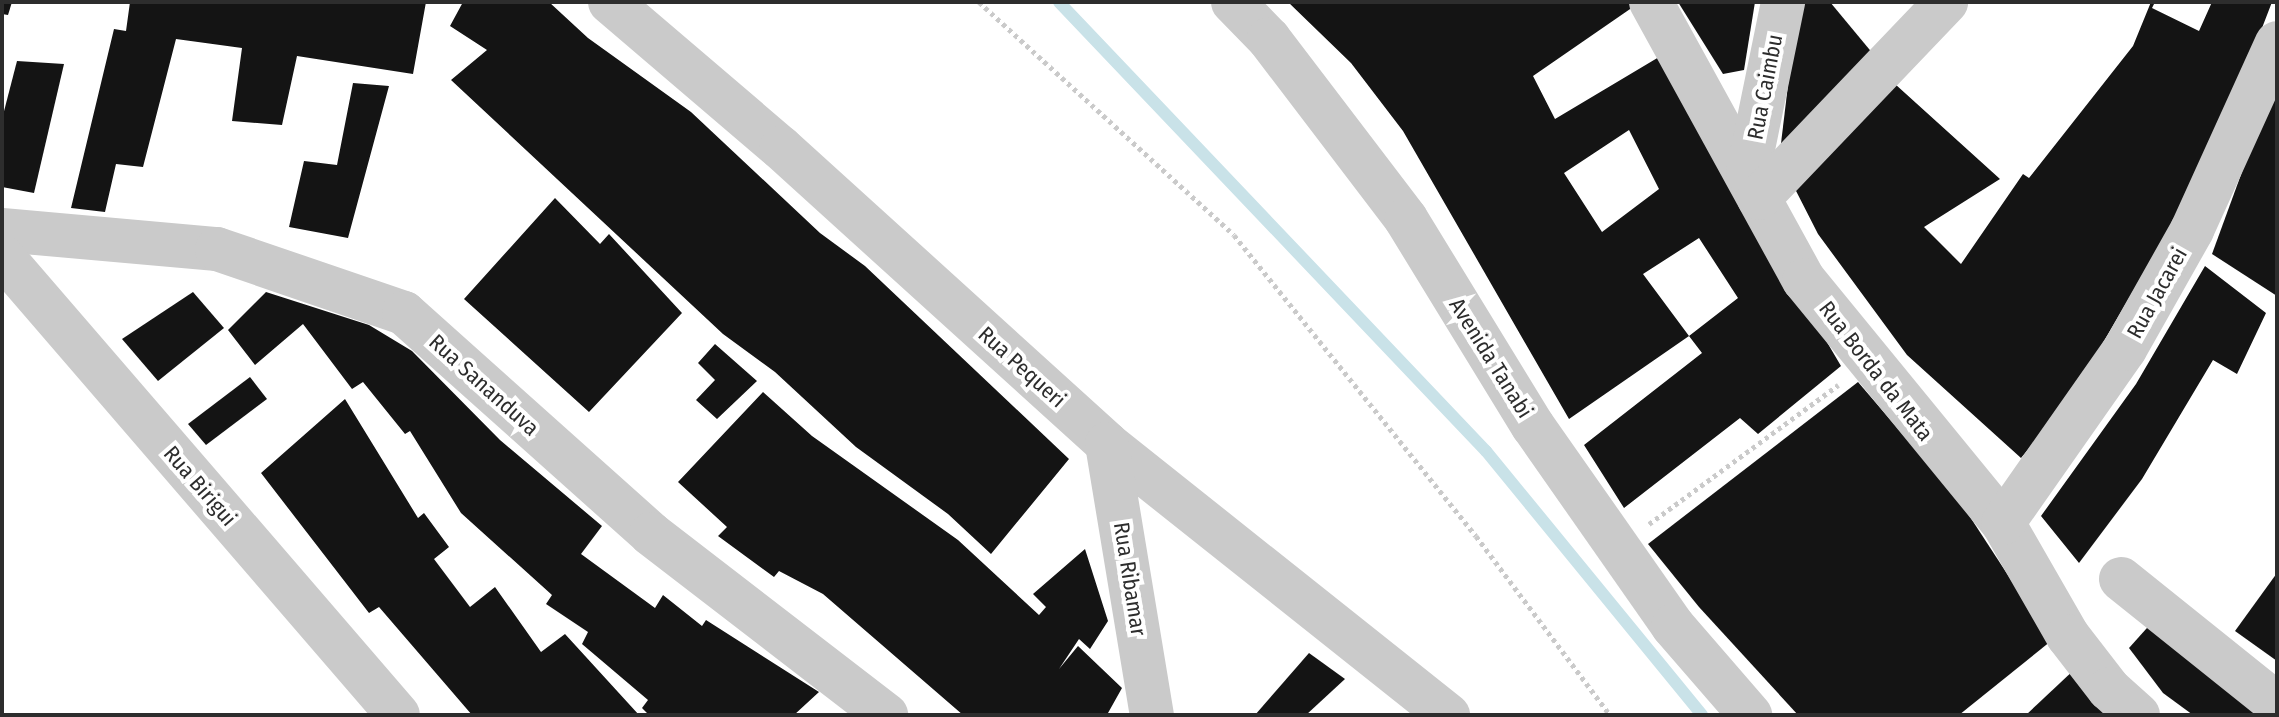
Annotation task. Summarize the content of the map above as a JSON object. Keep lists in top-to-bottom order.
{
  "streets": {
    "street": [
      "Rua Caimbu",
      "Rua Jacarei",
      "Avenida Tanabi",
      "Rua Pequeri",
      "Rua Borda da Mata",
      "Rua Sananduva",
      "Rua Birigui",
      "Rua Ribamar"
    ]
  },
  "crossings": [
    ["Rua Caimbu", "Rua Borda da Mata"],
    ["Rua Jacarei", "Rua Borda da Mata"],
    ["Rua Pequeri", "Rua Ribamar"]
  ]
}
